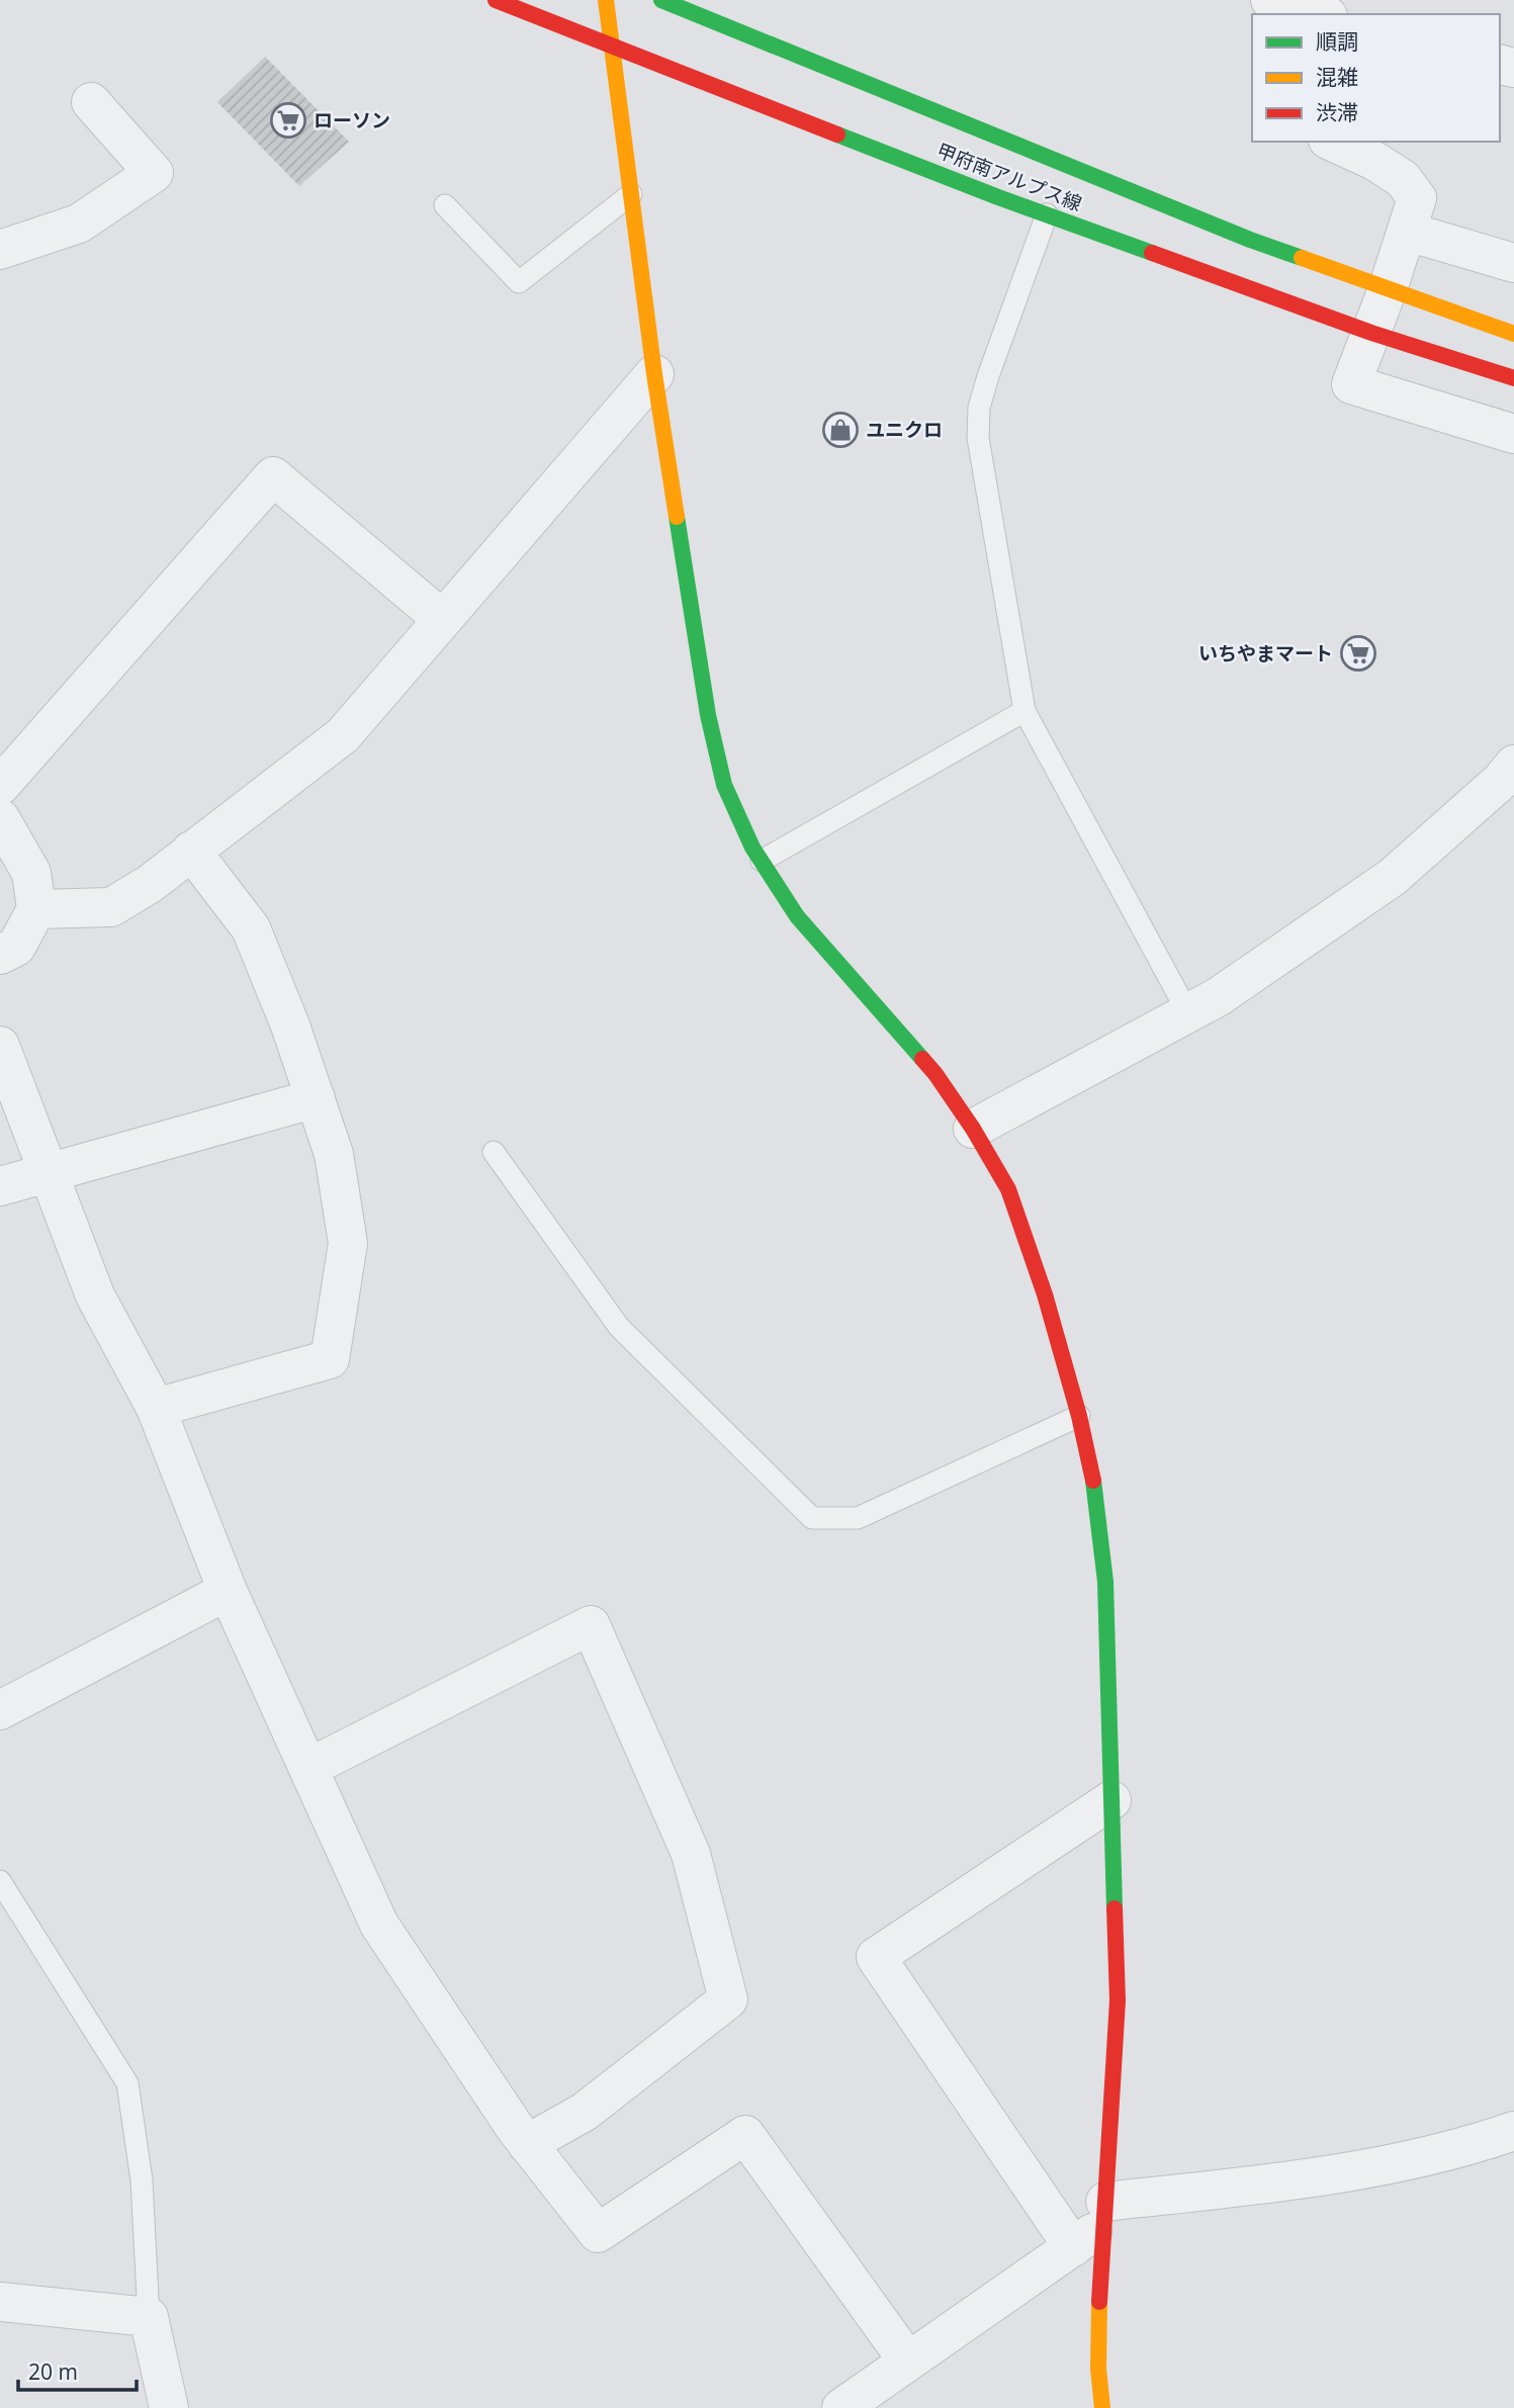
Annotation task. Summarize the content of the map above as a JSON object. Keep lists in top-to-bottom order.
{
  "streets": {
    "street": ["甲府南アルプス線"]
  },
  "places": {
    "supermarket": ["ローソン", "いちやまマート"],
    "shop": ["ユニクロ"]
  },
  "legend": ["順調", "混雑", "渋滞"],
  "scale_bar": "20 m"
}
